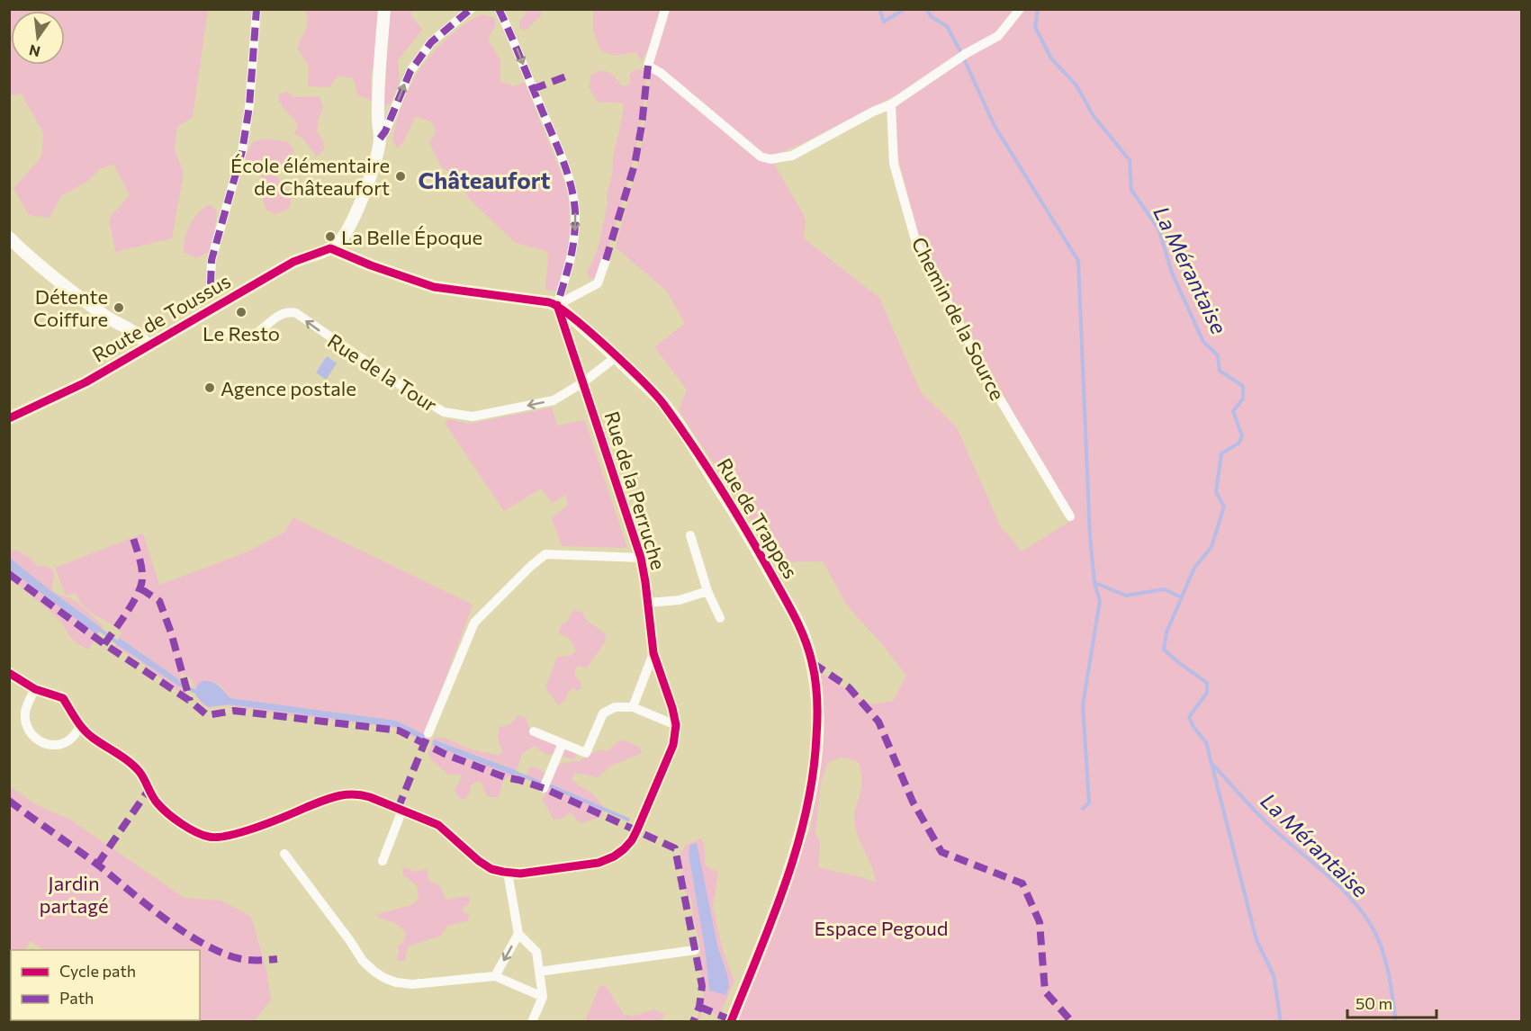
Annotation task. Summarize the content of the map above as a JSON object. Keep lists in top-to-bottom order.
{
  "streets": {
    "street": [
      "Route de Toussus",
      "Chemin de la Source",
      "Rue de la Tour",
      "Rue de la Perruche",
      "Rue de Trappes"
    ]
  },
  "crossings": [
    ["Rue de la Tour", "Rue de la Perruche"],
    ["Rue de la Tour", "Rue de Trappes"]
  ],
  "one_way": ["Rue de la Tour"],
  "districts": ["Châteaufort"],
  "water": ["La Mérantaise"],
  "parks": ["Jardin partagé", "Espace Pegoud"],
  "places": [
    "École élémentaire de Châteaufort",
    "La Belle Époque",
    "Détente Coiffure",
    "Le Resto",
    "Agence postale"
  ],
  "legend": ["Cycle path", "Path"],
  "scale_bar": "50 m",
  "north": "bottom"
}
